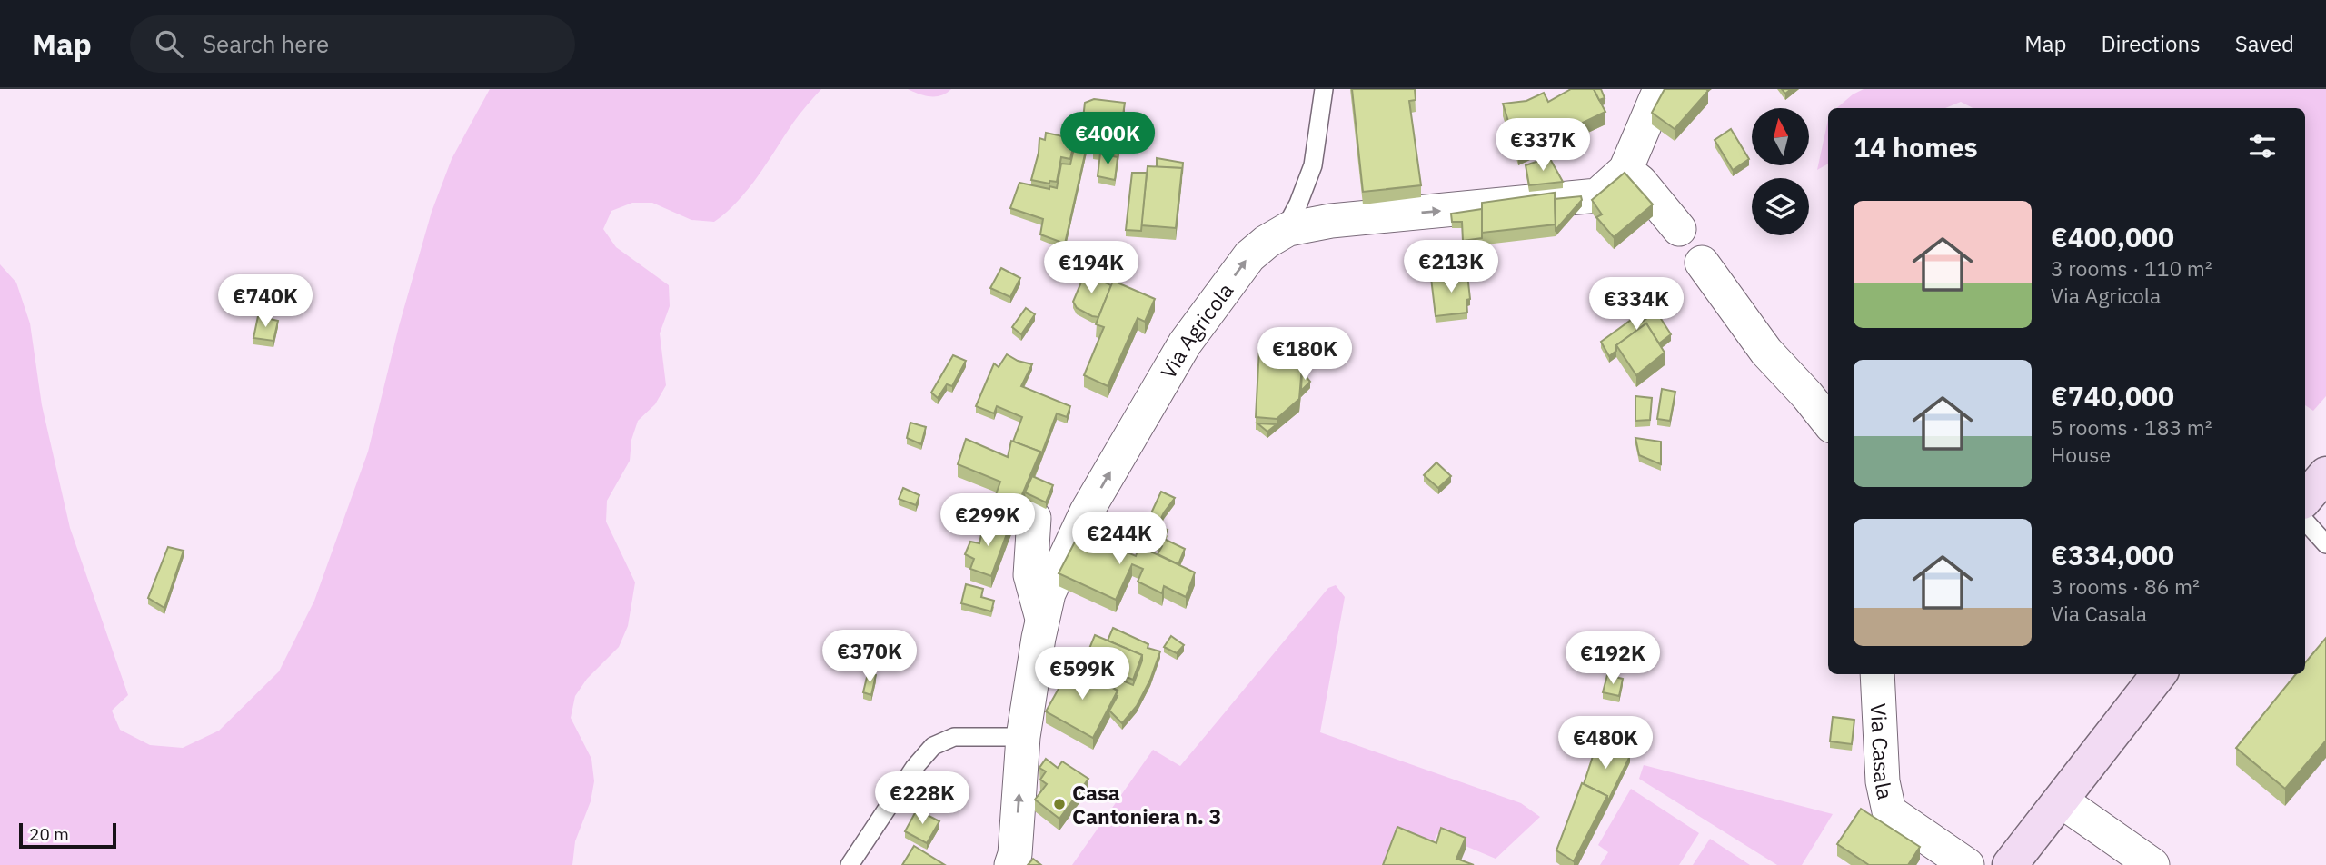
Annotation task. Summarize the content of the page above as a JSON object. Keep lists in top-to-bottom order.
{
  "streets": {
    "street": ["Via Agricola", "Via Casala"]
  },
  "one_way": ["Via Agricola"],
  "places": ["Casa Cantoniera n. 3"],
  "scale_bar": "20 m",
  "north": "top",
  "page": {
    "header": "Map",
    "search": "Search here",
    "nav": ["Map", "Directions", "Saved"],
    "heading": "14 homes",
    "price": [
      "€400K",
      "€337K",
      "€213K",
      "€194K",
      "€740K",
      "€334K",
      "€180K",
      "€299K",
      "€244K",
      "€370K",
      "€192K",
      "€599K",
      "€480K",
      "€228K"
    ],
    "list": [
      {
        "name": "€400,000",
        "note": "3 rooms · 110 m² · Via Agricola"
      },
      {
        "name": "€740,000",
        "note": "5 rooms · 183 m² · House"
      },
      {
        "name": "€334,000",
        "note": "3 rooms · 86 m² · Via Casala"
      }
    ],
    "scale": "20 m"
  }
}
